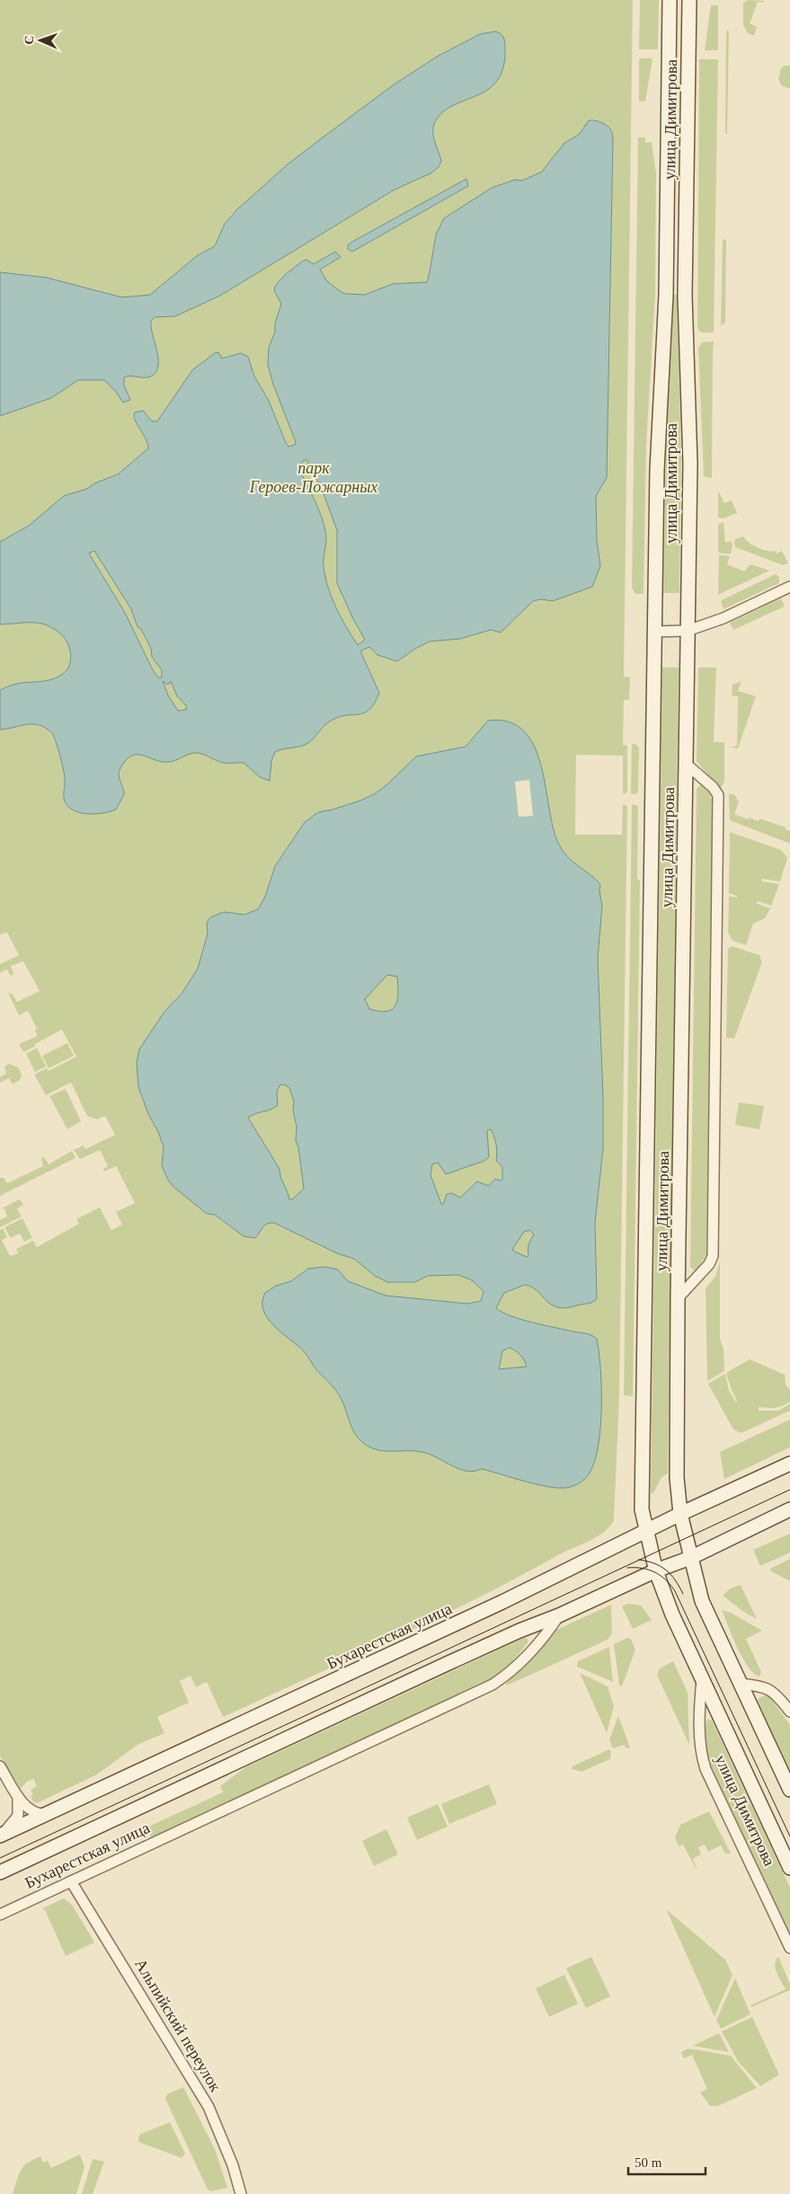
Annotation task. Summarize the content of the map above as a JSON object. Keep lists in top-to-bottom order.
{
  "streets": {
    "street": ["улица Димитрова", "Бухарестская улица", "Альпийский переулок"]
  },
  "crossings": [
    ["улица Димитрова", "Бухарестская улица"],
    ["Бухарестская улица", "Альпийский переулок"]
  ],
  "parks": ["парк Героев-Пожарных"],
  "scale_bar": "50 m",
  "north": "left"
}
